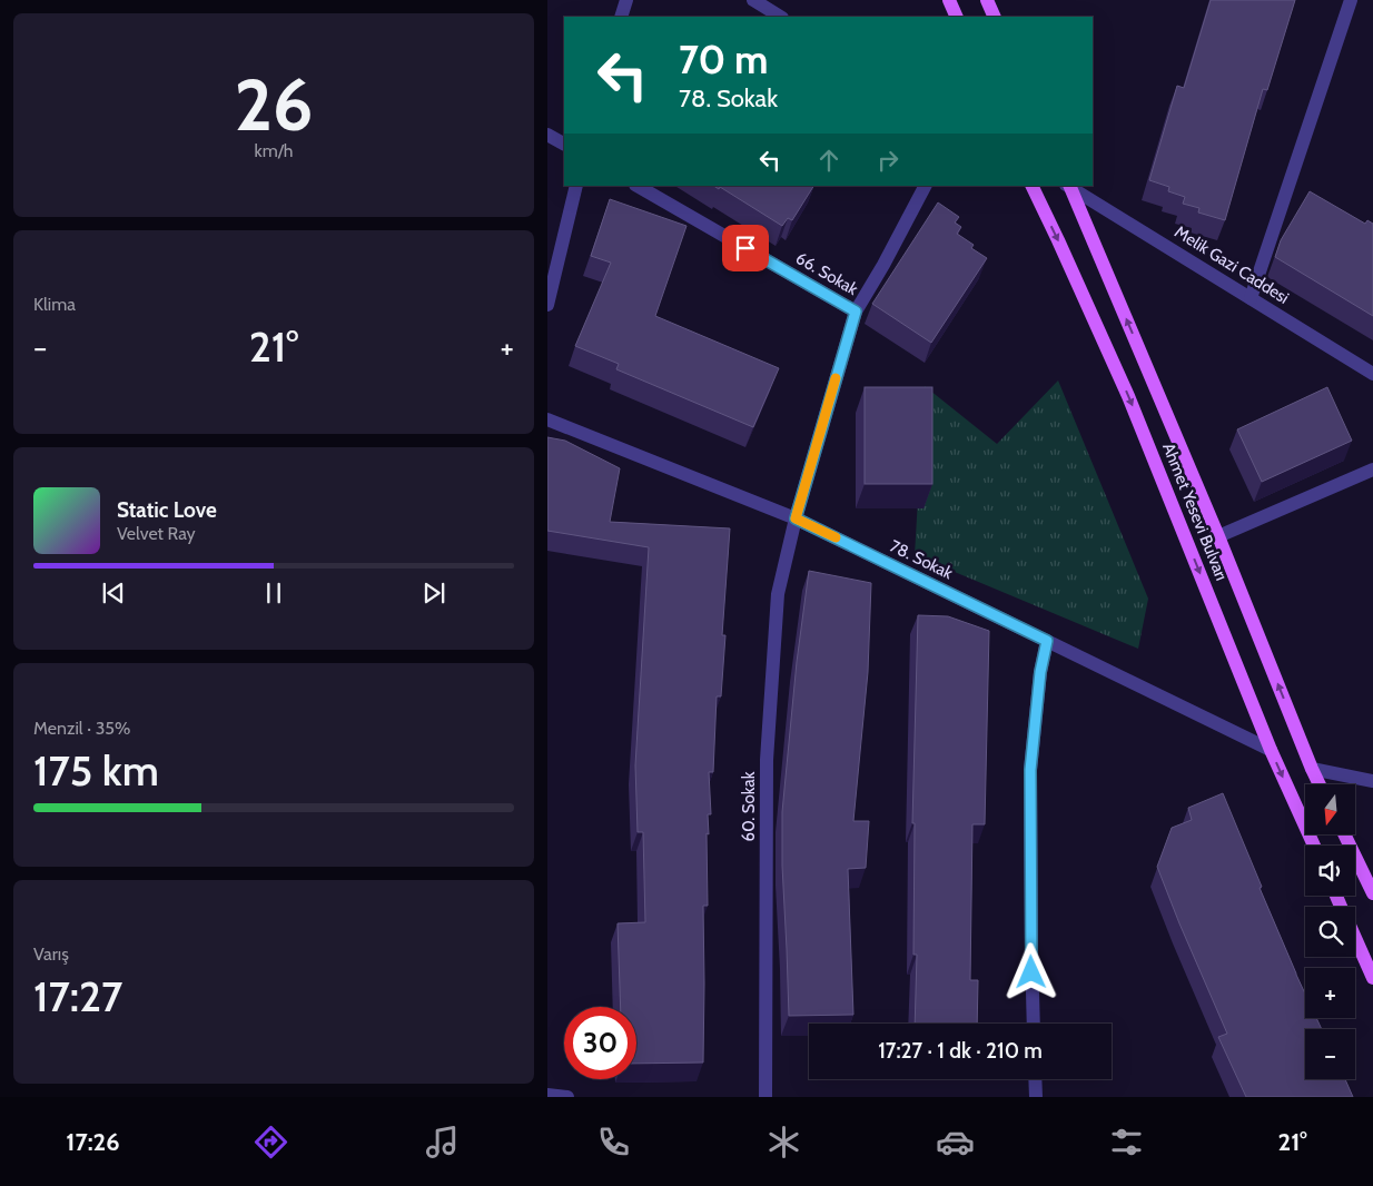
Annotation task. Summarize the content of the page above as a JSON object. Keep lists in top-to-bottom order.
{
  "streets": {
    "main road": ["Ahmet Yesevi Bulvarı"],
    "street": [
      "Melik Gazi Caddesi",
      "66. Sokak",
      "78. Sokak",
      "60. Sokak"
    ]
  },
  "crossings": [
    ["Melik Gazi Caddesi", "Ahmet Yesevi Bulvarı"],
    ["66. Sokak", "60. Sokak"],
    ["Ahmet Yesevi Bulvarı", "78. Sokak"],
    ["78. Sokak", "60. Sokak"]
  ],
  "north": "bottom",
  "page": {
    "tile": [
      ["26", "km/h"],
      "Klima",
      ["Menzil · 35%", "175 km"],
      ["Varış", "17:27"]
    ],
    "turn": ["70 m", "78. Sokak"],
    "heat": ["−", "21°", "+"],
    "song": ["Static Love", "Velvet Ray"],
    "map_buttons": ["+", "−"],
    "limit": "30",
    "trip": "17:27 · 1 dk · 210 m",
    "tabs": ["17:26", "21°"]
  }
}
